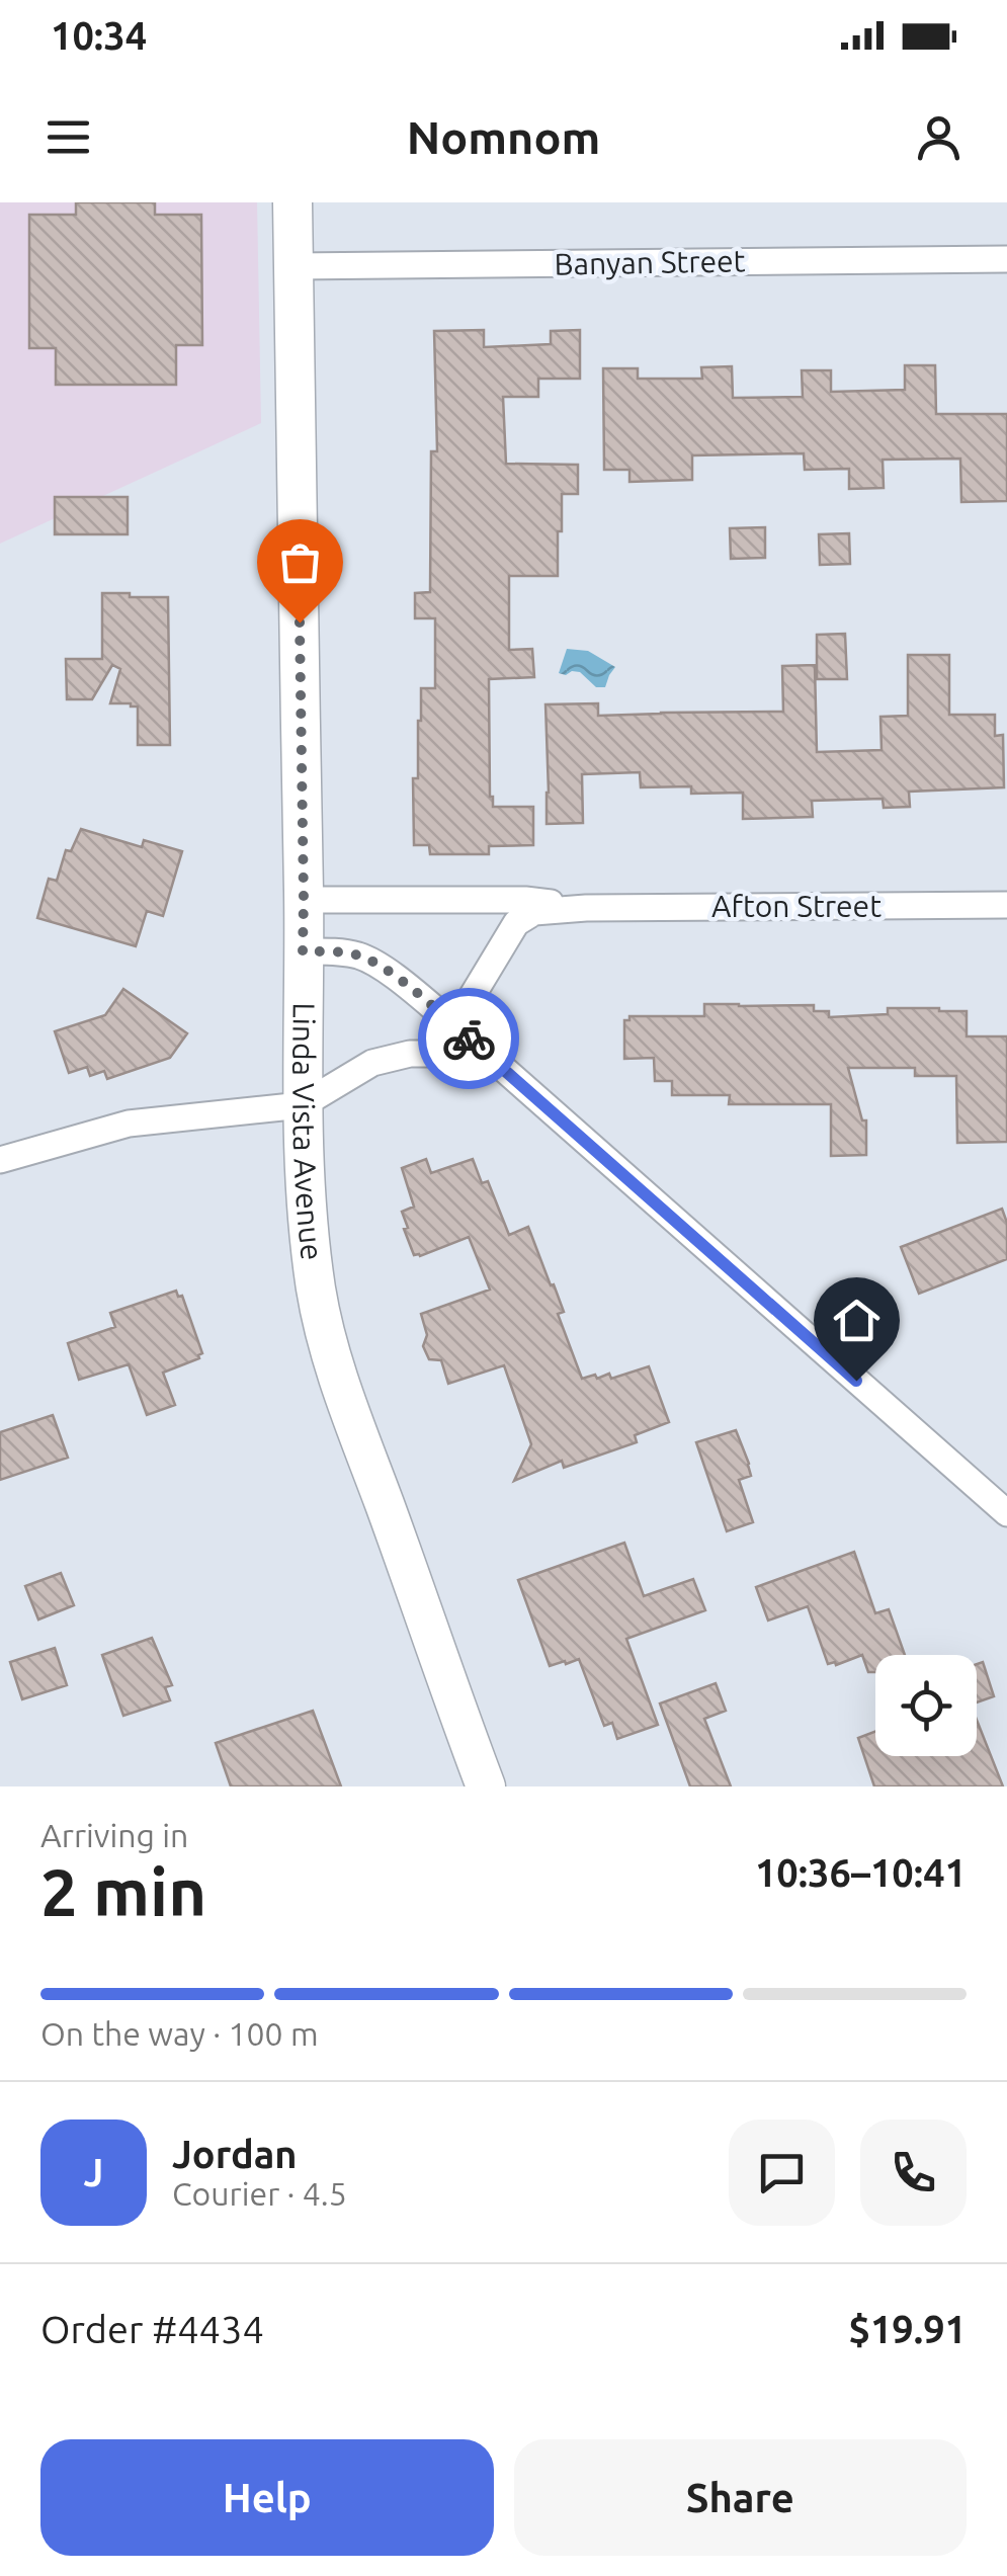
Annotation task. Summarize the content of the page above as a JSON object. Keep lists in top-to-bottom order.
{
  "streets": {
    "main road": ["Linda Vista Avenue"],
    "street": ["Banyan Street", "Afton Street"]
  },
  "crossings": [
    ["Banyan Street", "Linda Vista Avenue"],
    ["Afton Street", "Linda Vista Avenue"]
  ],
  "page": {
    "status": "10:34",
    "header": "Nomnom",
    "heading": ["2 min", "Arriving in", "10:36–10:41"],
    "panel": [
      "Jordan",
      "Courier · 4.5",
      "Order #4434",
      "$19.91"
    ],
    "bar": "On the way · 100 m",
    "round": "J",
    "buttons": ["Help", "Share"]
  }
}
